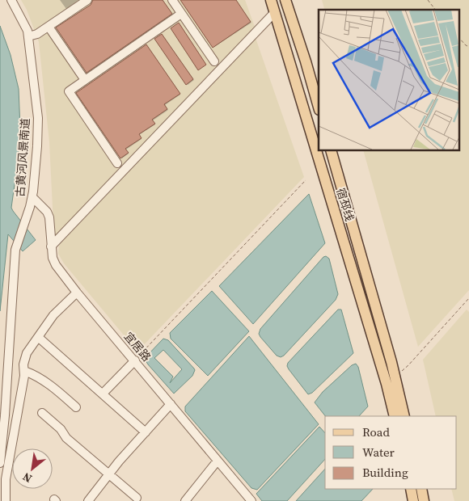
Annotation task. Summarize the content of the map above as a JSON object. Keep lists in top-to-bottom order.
{
  "streets": {
    "main road": ["宿邳线"],
    "street": ["古黄河风景南道", "宜居路"]
  },
  "crossings": [
    ["古黄河风景南道", "宜居路"]
  ],
  "legend": ["Road", "Water", "Building"],
  "north": "bottom left"
}
